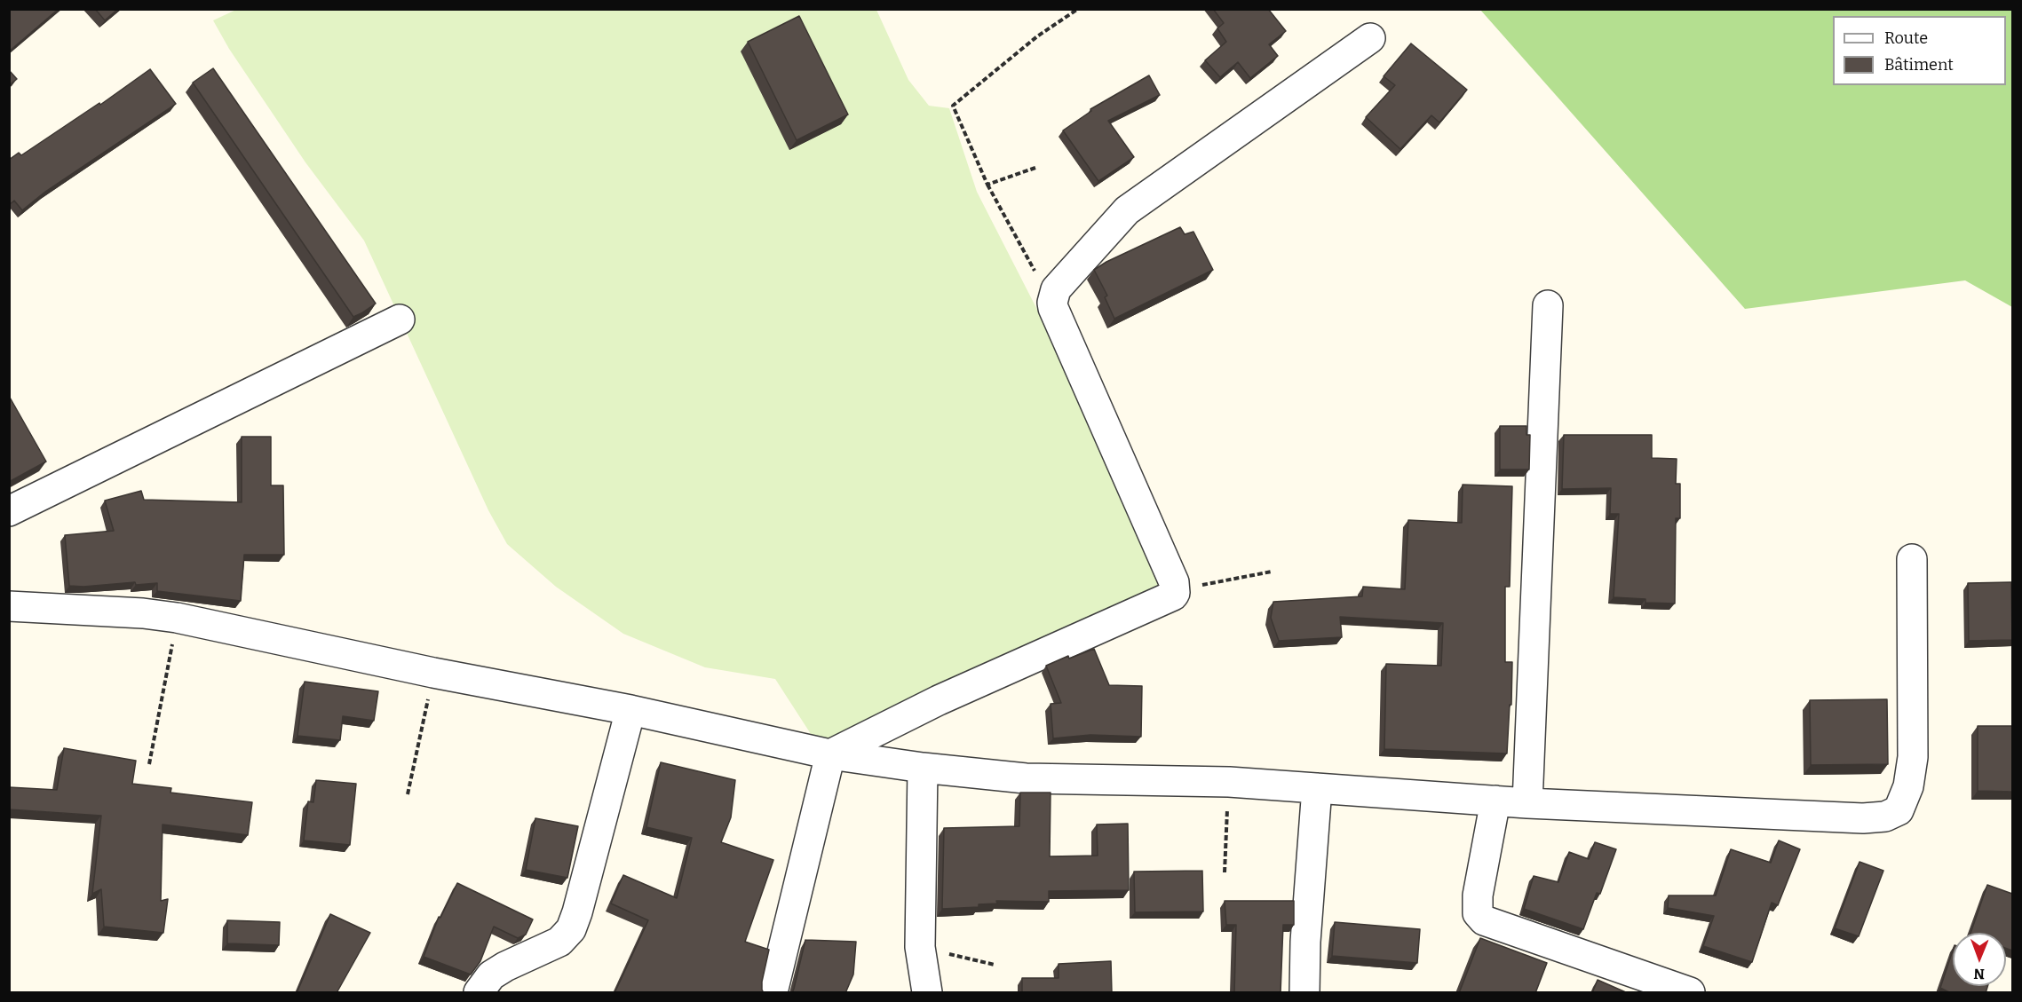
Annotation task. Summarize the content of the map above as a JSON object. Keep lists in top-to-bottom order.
{
  "legend": ["Route", "Bâtiment"],
  "north": "bottom"
}
